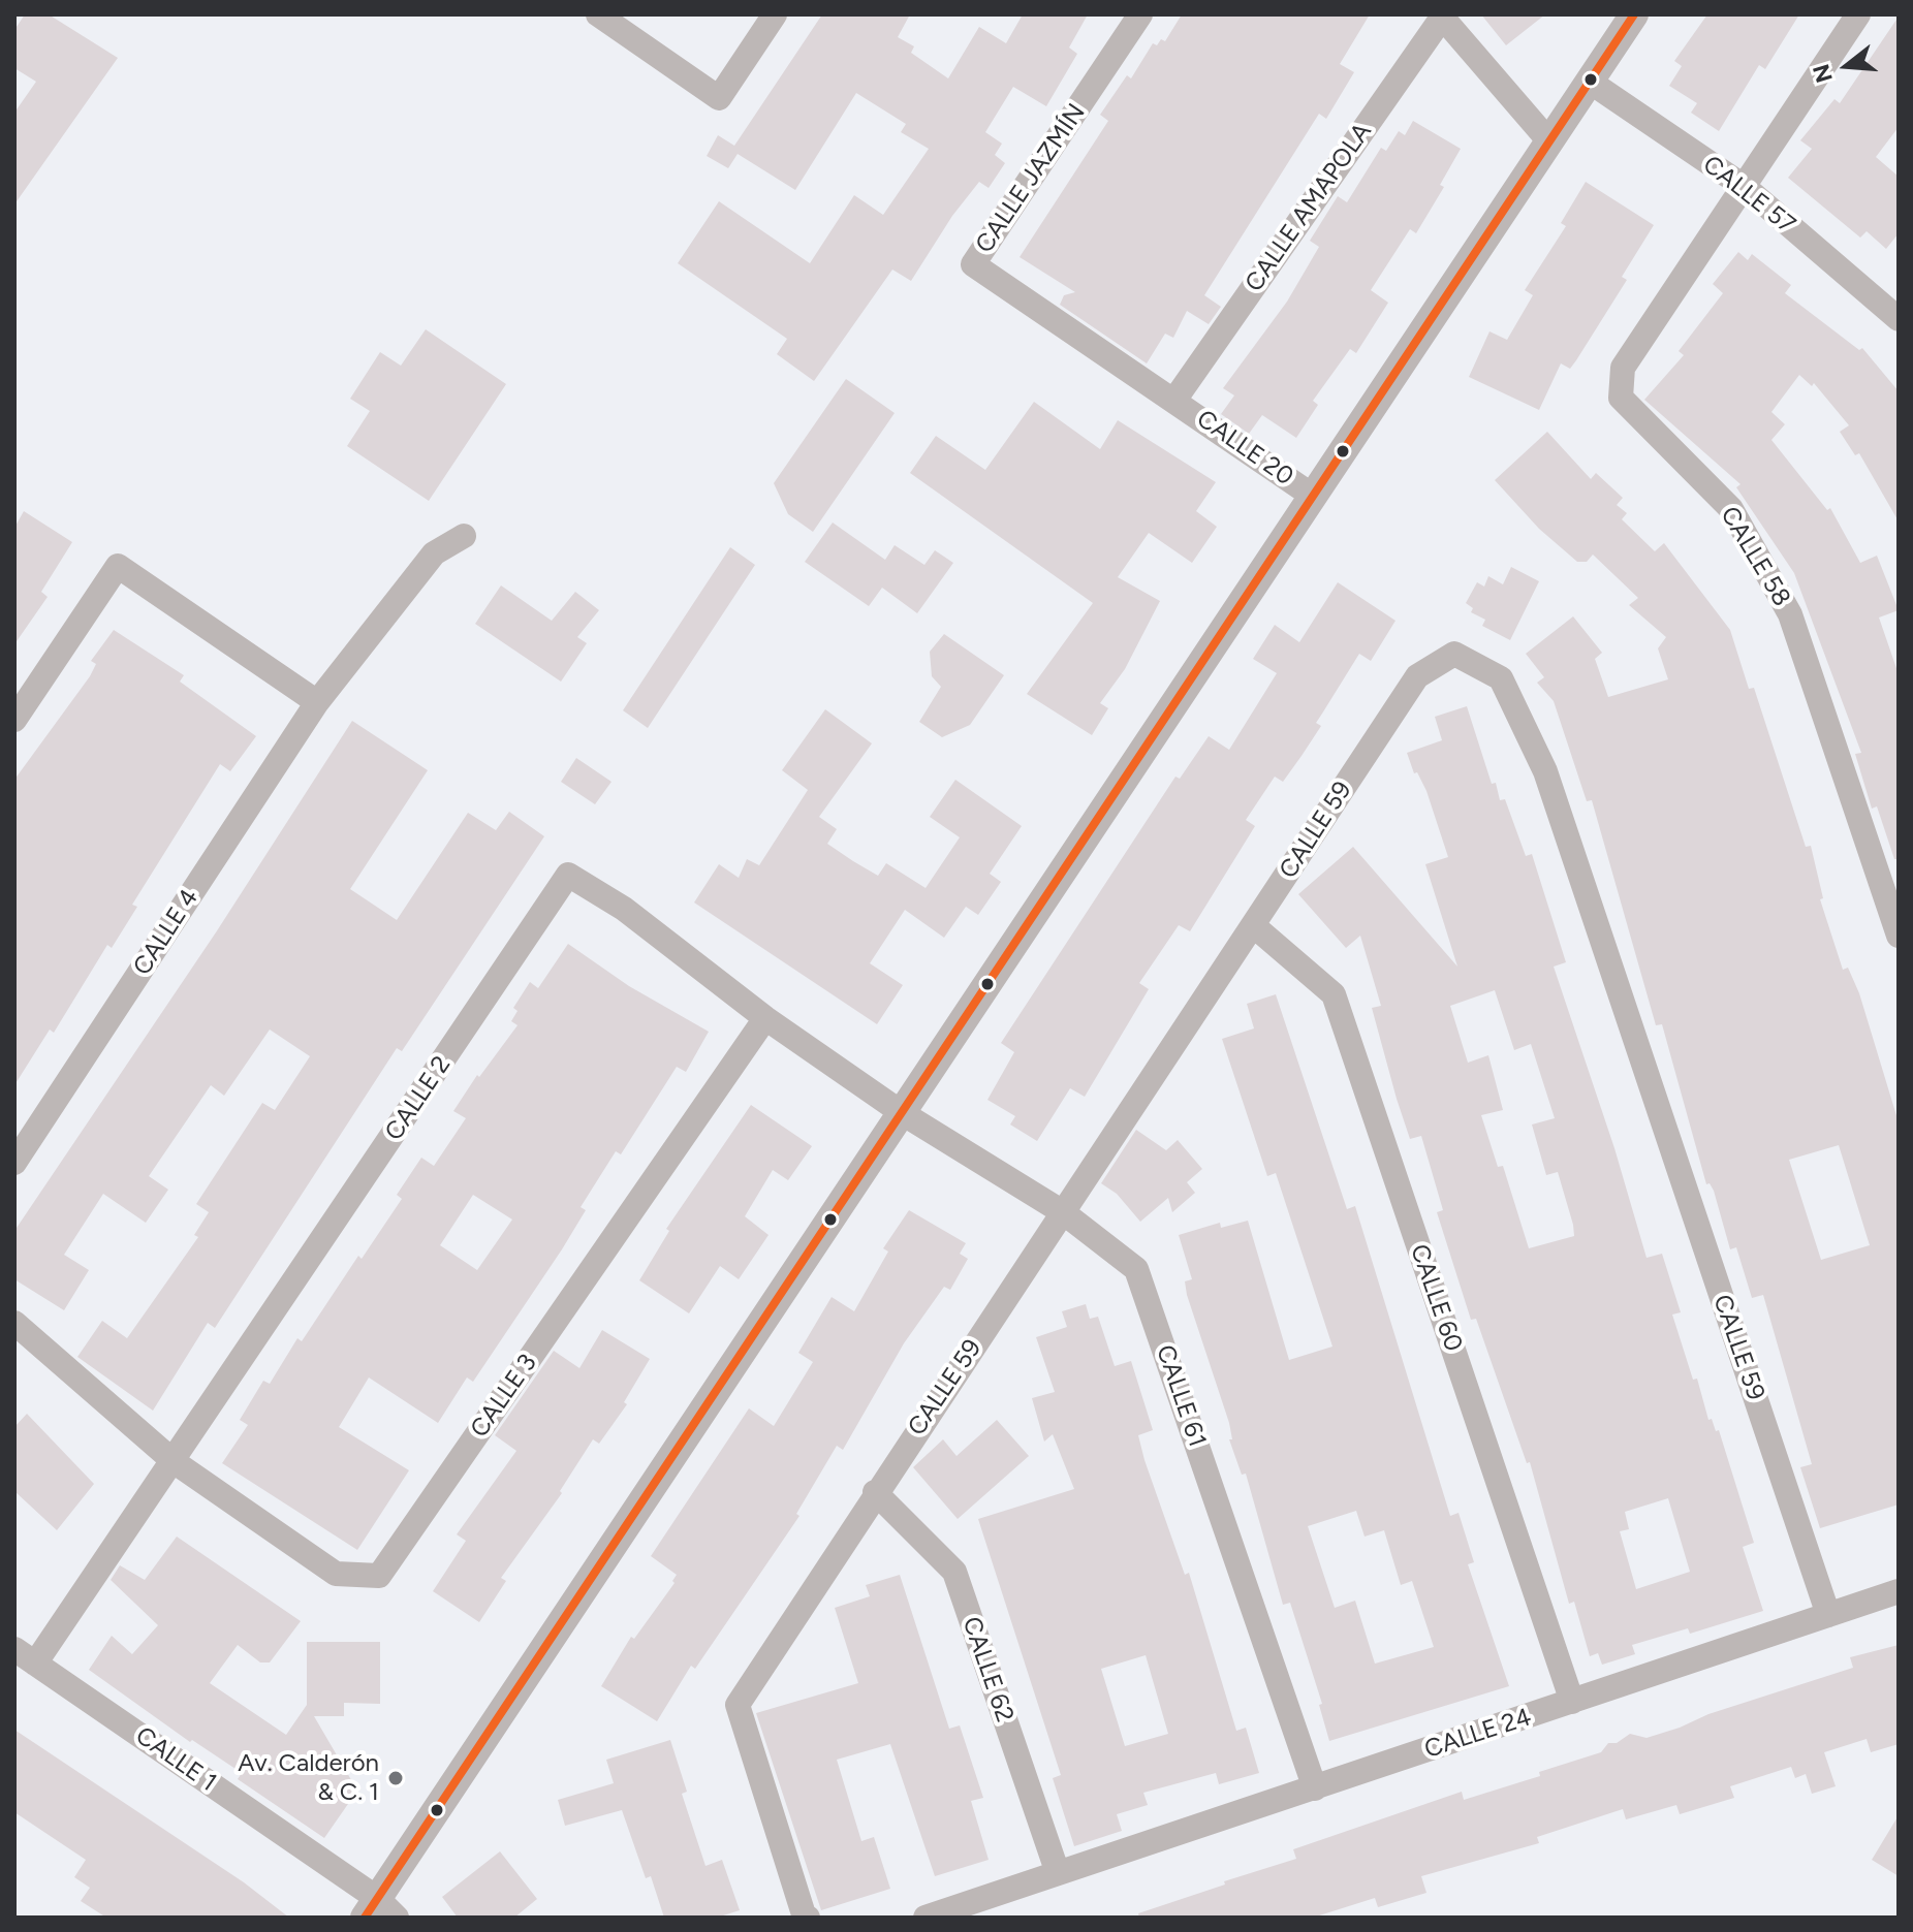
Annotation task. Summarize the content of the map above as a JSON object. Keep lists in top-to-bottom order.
{
  "streets": {
    "street": [
      "CALLE JAZMÍN",
      "CALLE 57",
      "CALLE AMAPOLA",
      "CALLE 20",
      "CALLE 58",
      "CALLE 59",
      "CALLE 4",
      "CALLE 2",
      "CALLE 60",
      "CALLE 3",
      "CALLE 61",
      "CALLE 62",
      "CALLE 24",
      "CALLE 1"
    ]
  },
  "crossings": [
    ["CALLE JAZMÍN", "CALLE AMAPOLA"],
    ["CALLE JAZMÍN", "CALLE 20"],
    ["CALLE 57", "CALLE 58"],
    ["CALLE AMAPOLA", "CALLE 20"],
    ["CALLE 59", "CALLE 60"],
    ["CALLE 59", "CALLE 61"],
    ["CALLE 59", "CALLE 62"],
    ["CALLE 59", "CALLE 24"],
    ["CALLE 2", "CALLE 3"],
    ["CALLE 2", "CALLE 61"],
    ["CALLE 2", "CALLE 1"],
    ["CALLE 60", "CALLE 24"],
    ["CALLE 61", "CALLE 24"],
    ["CALLE 62", "CALLE 24"]
  ],
  "places": ["Av. Calderón & C. 1"],
  "north": "left"
}
